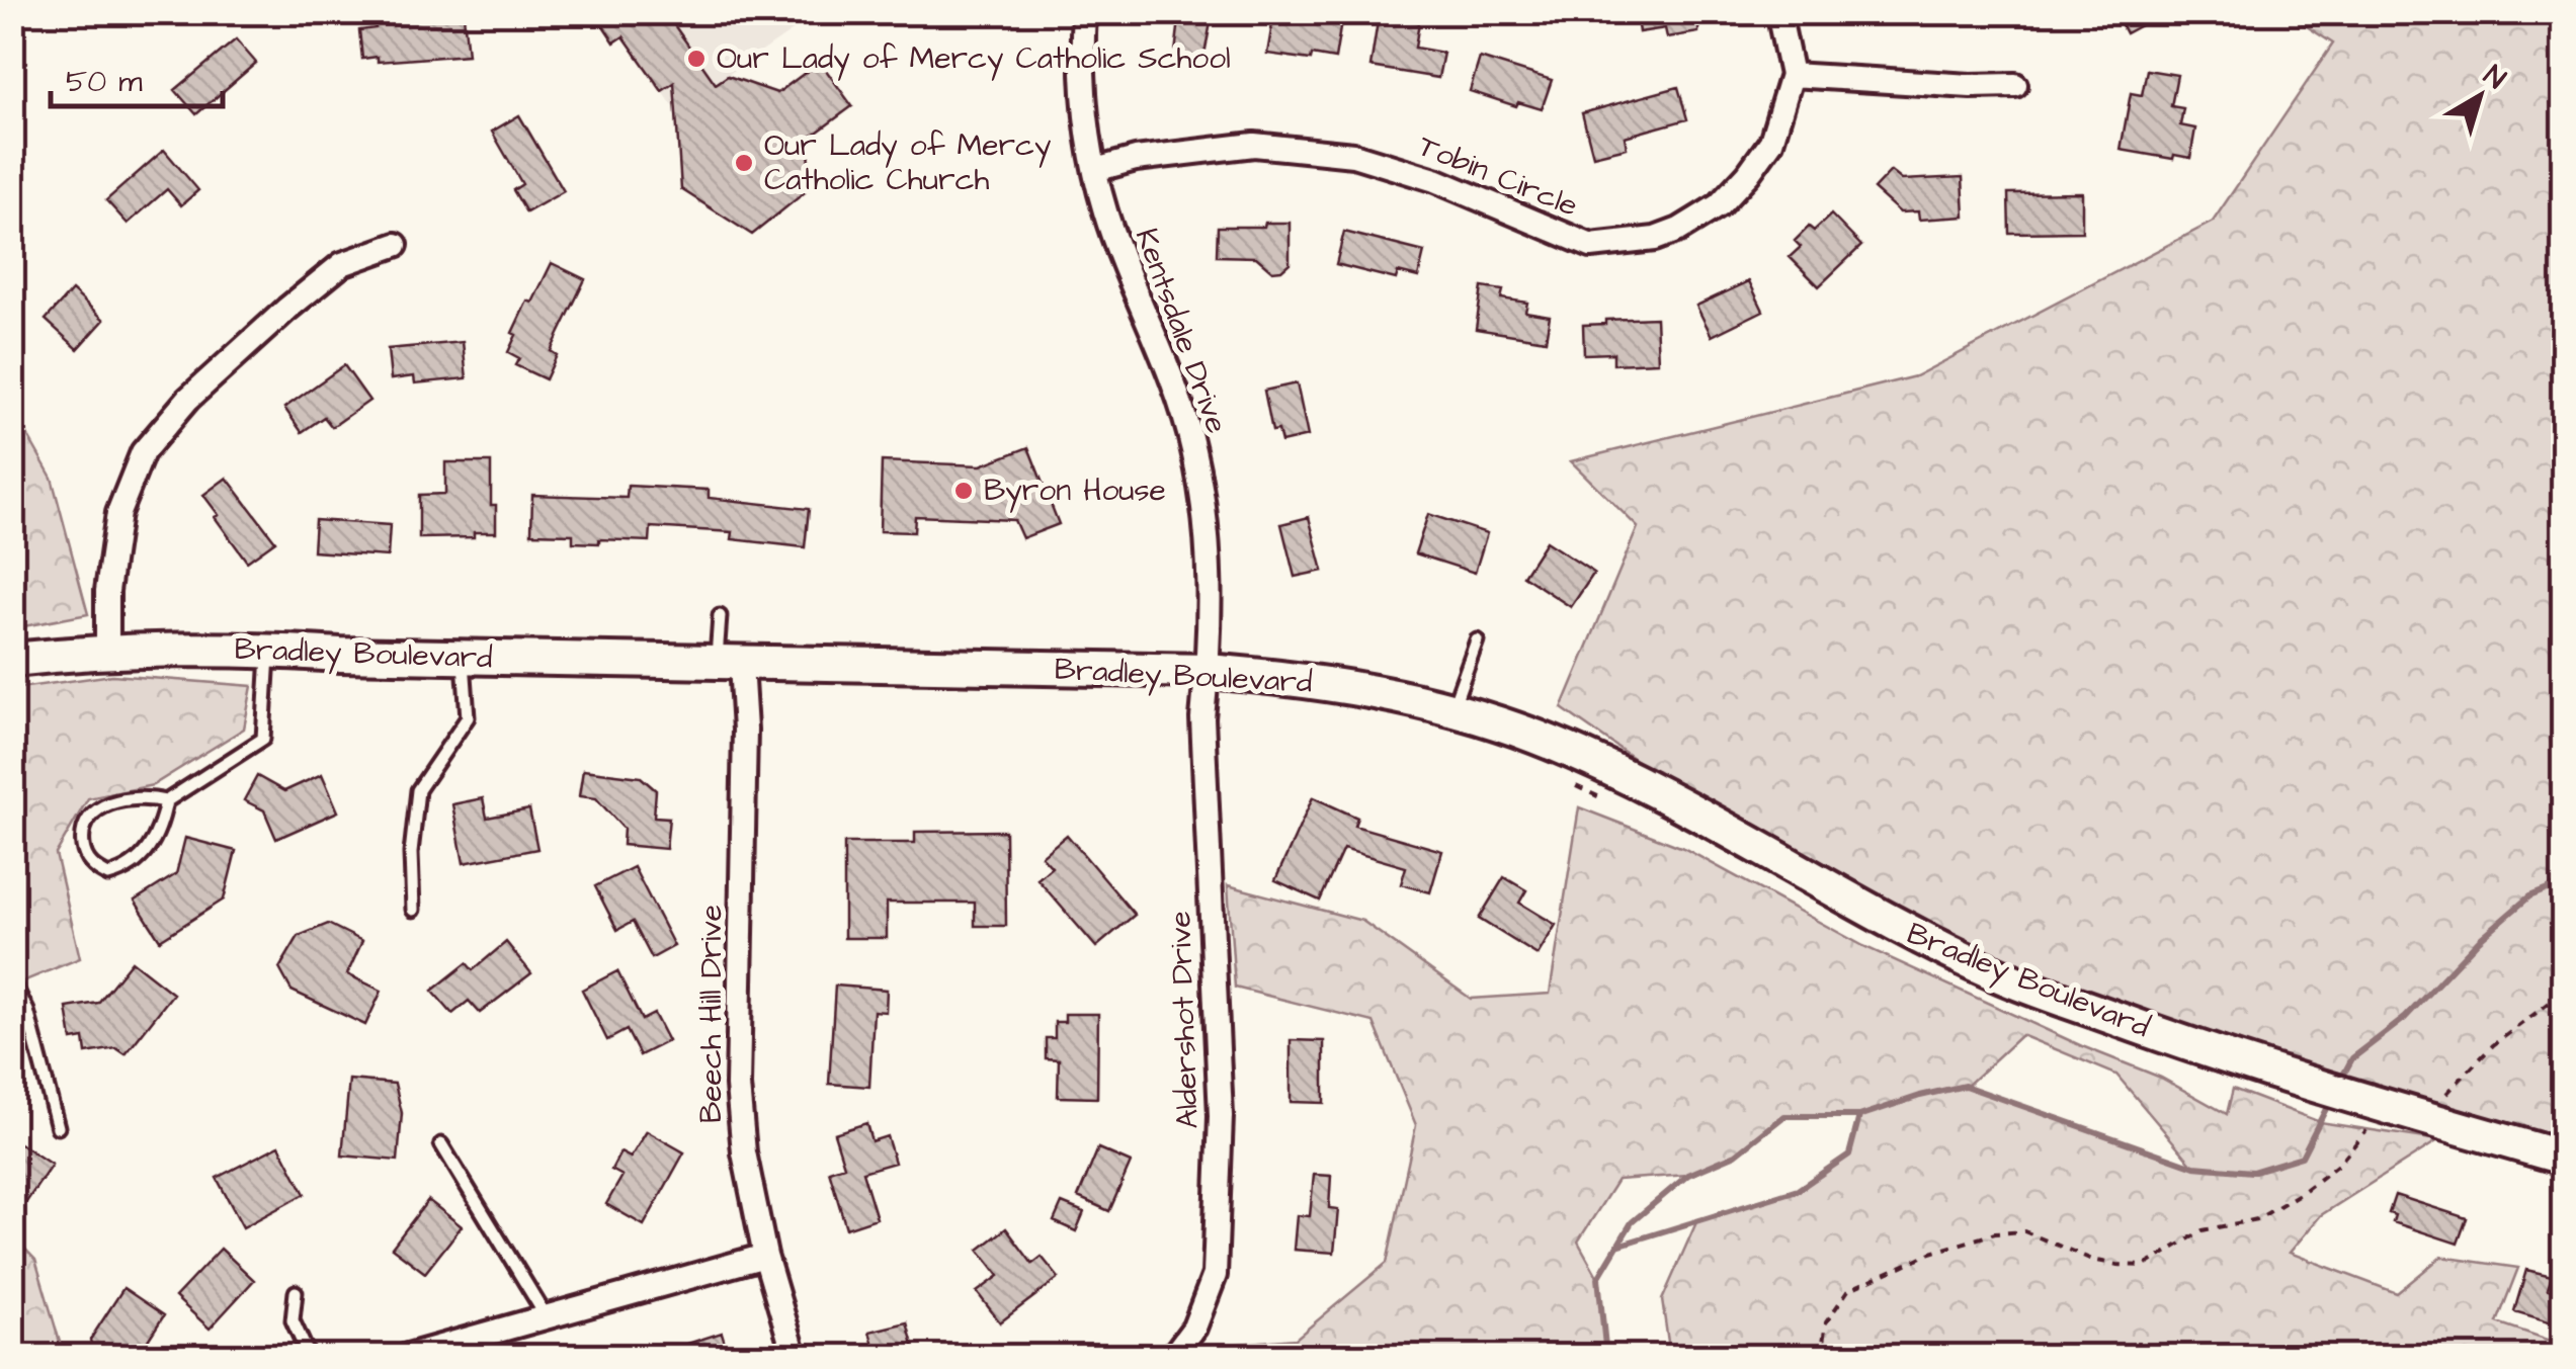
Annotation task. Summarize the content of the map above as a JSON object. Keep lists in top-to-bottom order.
{
  "streets": {
    "main road": ["Bradley Boulevard"],
    "street": [
      "Tobin Circle",
      "Kentsdale Drive",
      "Beech Hill Drive",
      "Aldershot Drive"
    ]
  },
  "crossings": [
    ["Tobin Circle", "Kentsdale Drive"],
    ["Kentsdale Drive", "Bradley Boulevard"],
    ["Kentsdale Drive", "Aldershot Drive"],
    ["Bradley Boulevard", "Beech Hill Drive"],
    ["Bradley Boulevard", "Aldershot Drive"]
  ],
  "places": ["Our Lady of Mercy Catholic School", "Our Lady of Mercy Catholic Church", "Byron House"],
  "scale_bar": "50 m",
  "north": "top right"
}
